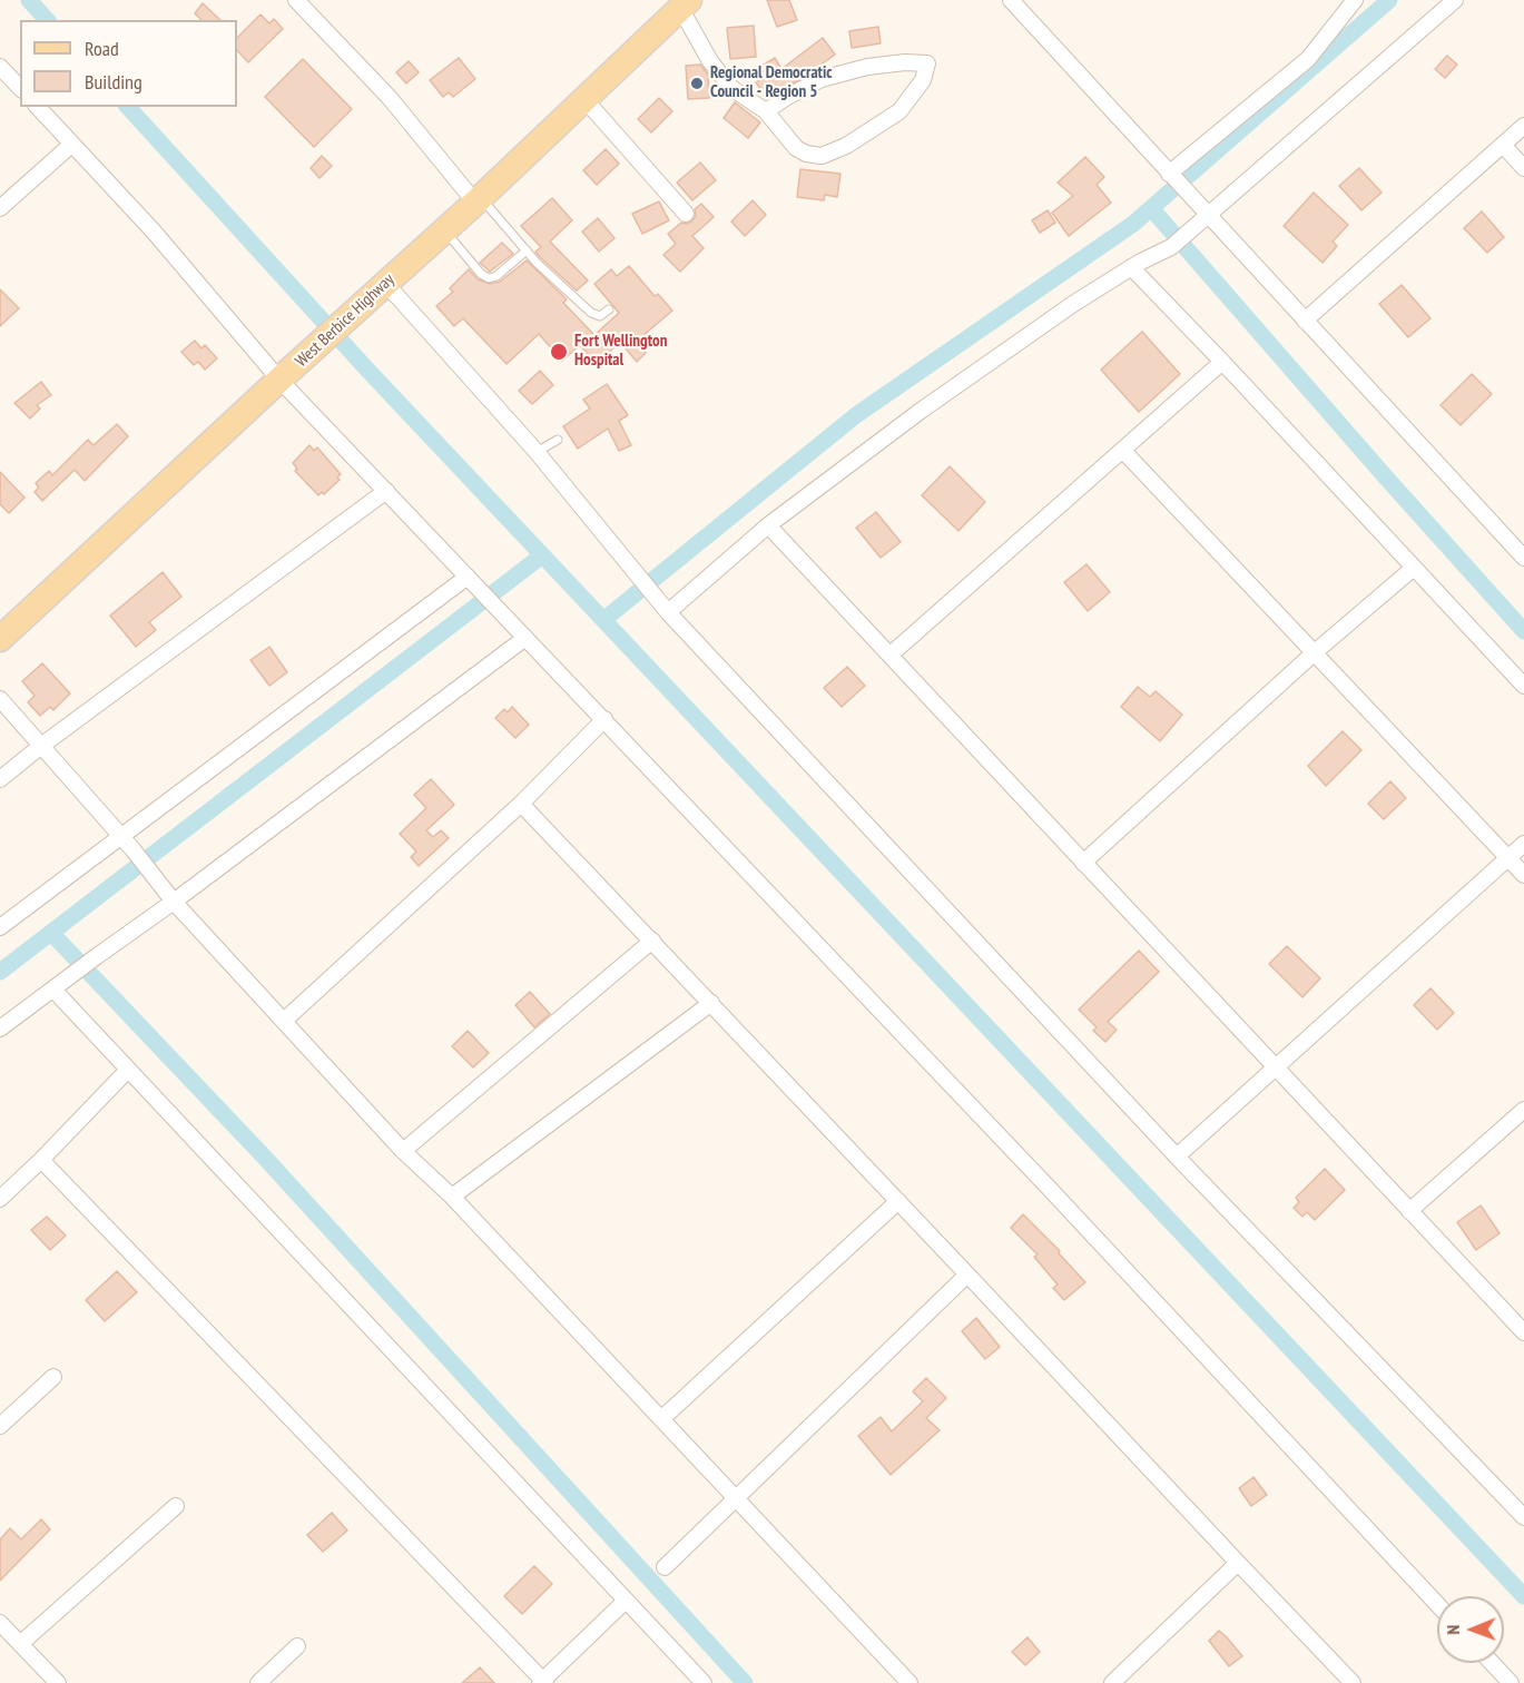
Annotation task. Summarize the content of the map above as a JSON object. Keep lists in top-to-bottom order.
{
  "streets": {
    "main road": ["West Berbice Highway"]
  },
  "places": ["Regional Democratic Council - Region 5", "Fort Wellington Hospital"],
  "legend": ["Road", "Building"],
  "north": "left"
}
